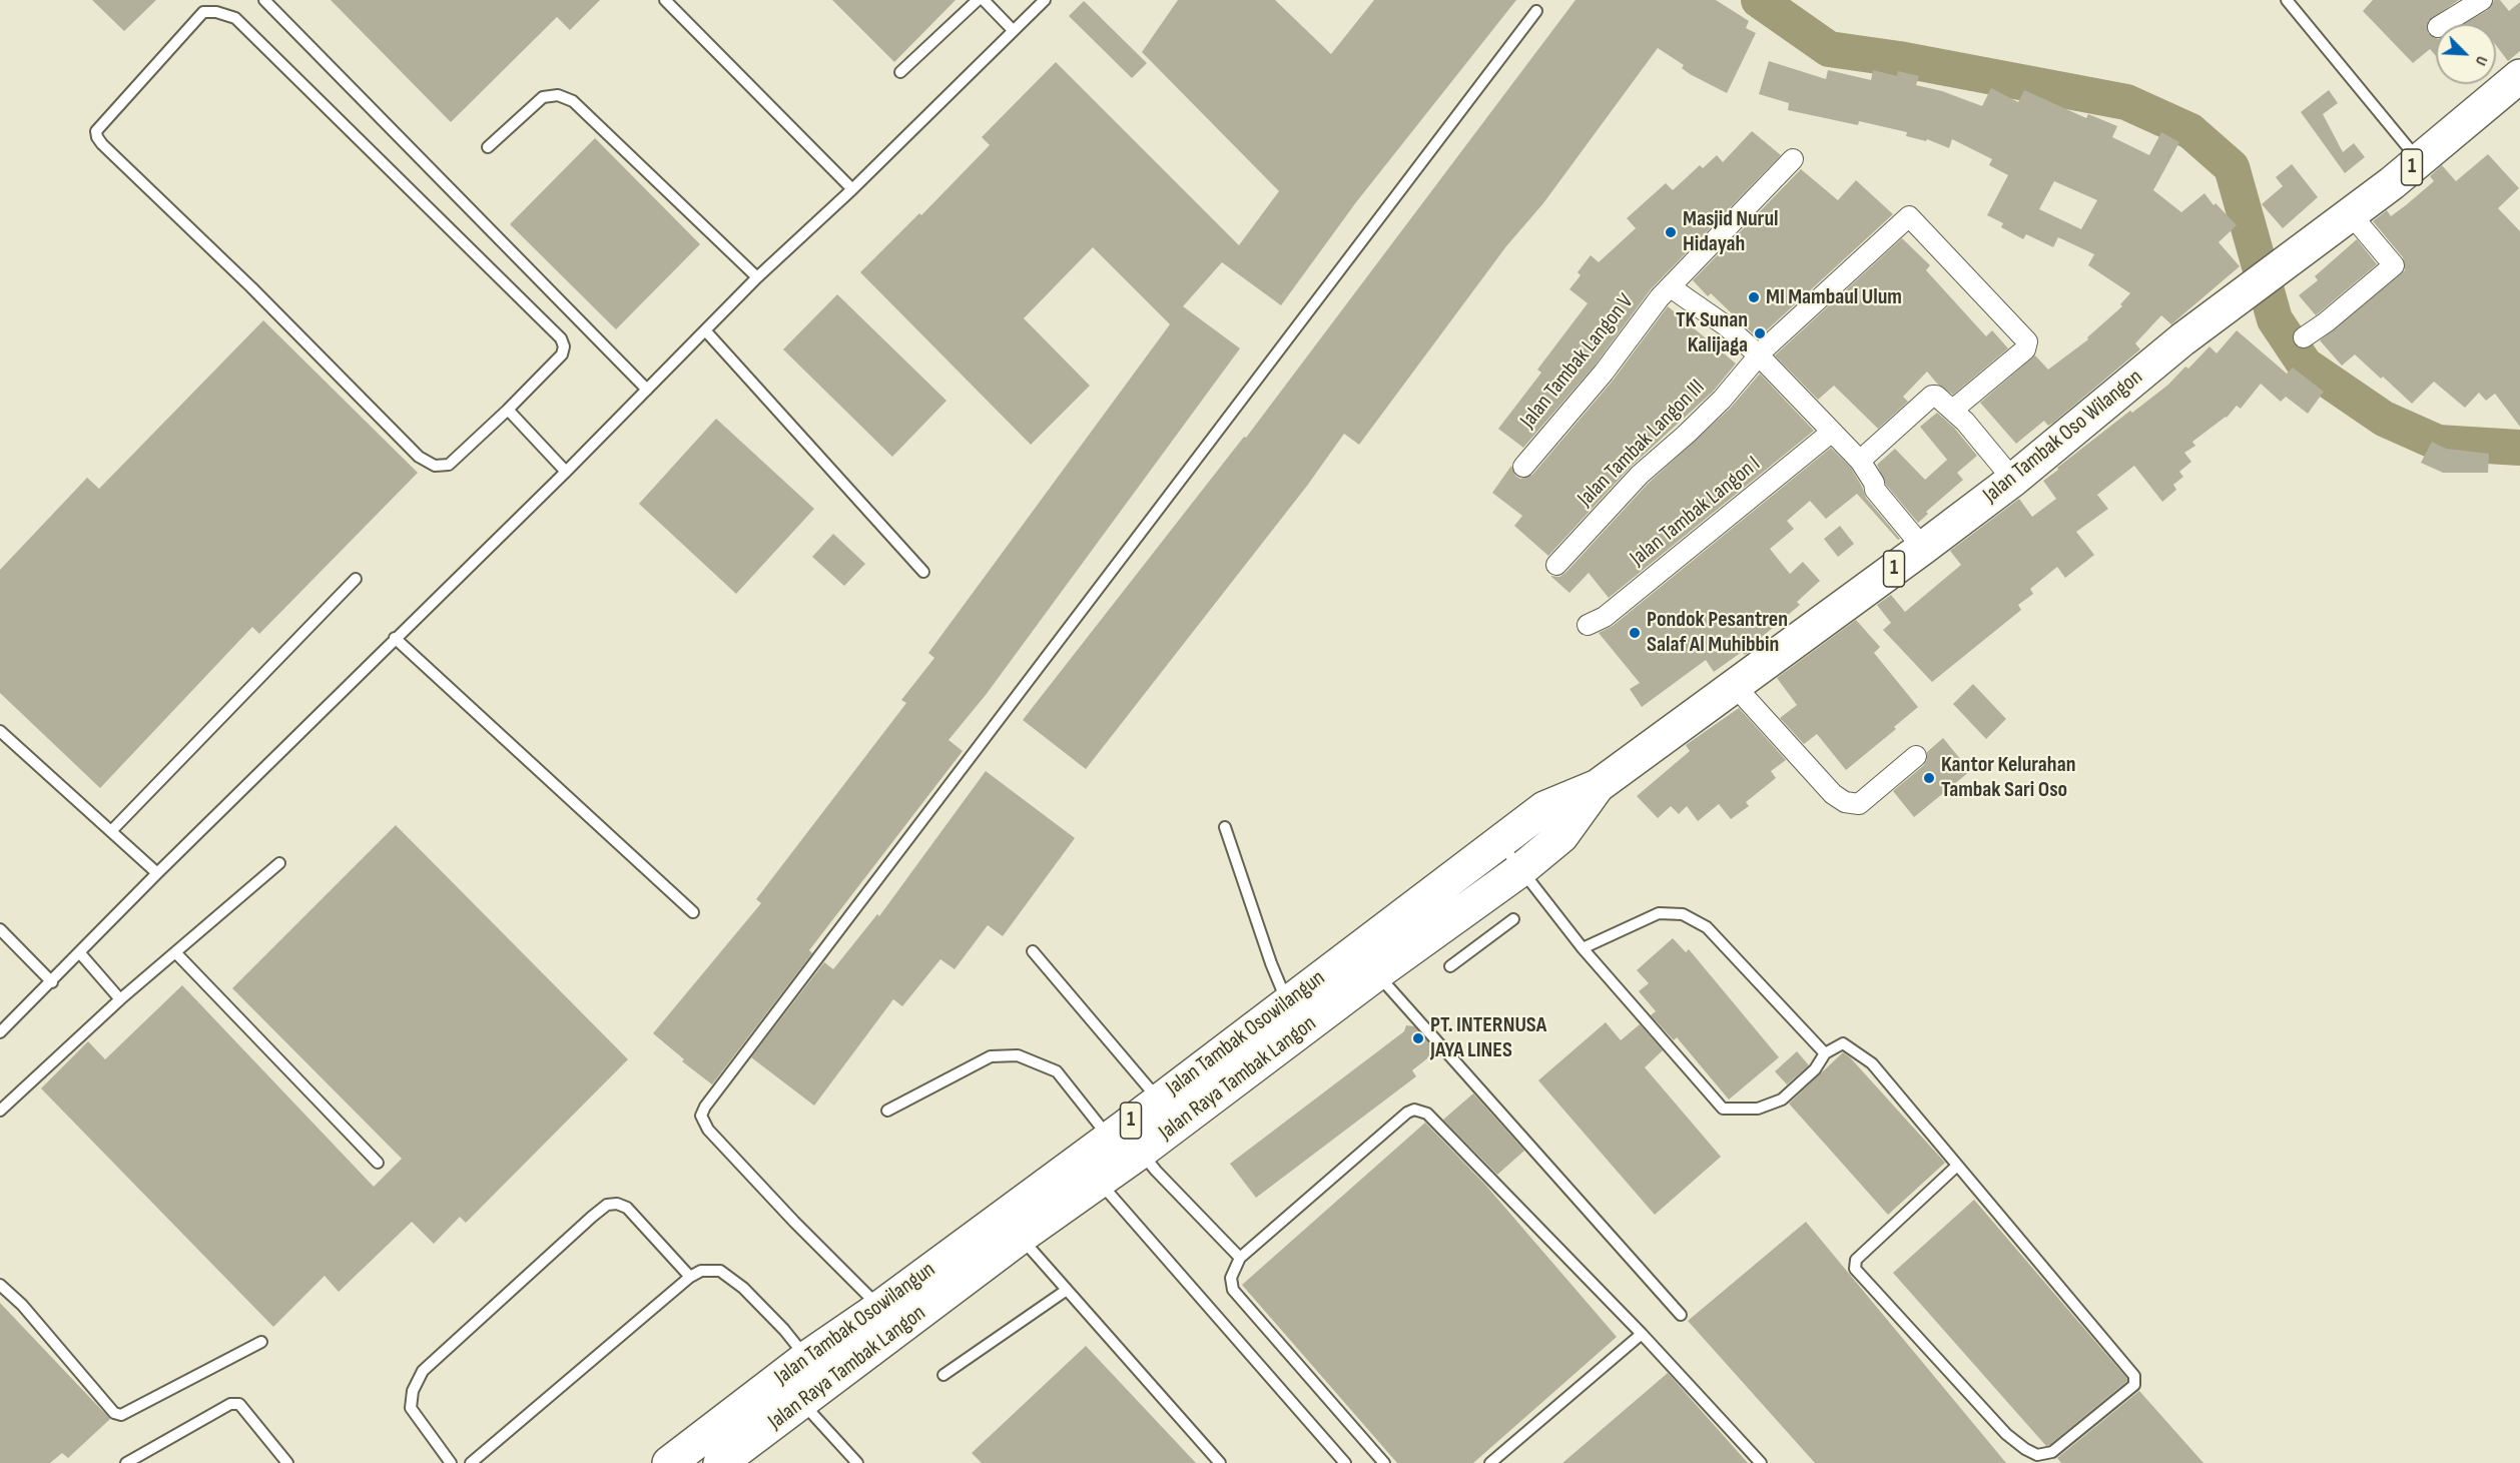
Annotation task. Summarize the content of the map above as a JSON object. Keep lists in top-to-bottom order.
{
  "streets": {
    "highway": [
      "1",
      "Jalan Tambak Oso Wilangon",
      "Jalan Tambak Osowilangun",
      "Jalan Raya Tambak Langon"
    ],
    "street": ["Jalan Tambak Langon V", "Jalan Tambak Langon III", "Jalan Tambak Langon I"]
  },
  "crossings": [
    ["Jalan Tambak Oso Wilangon", "Jalan Tambak Osowilangun"],
    ["Jalan Tambak Oso Wilangon", "Jalan Raya Tambak Langon"],
    ["Jalan Tambak Osowilangun", "Jalan Raya Tambak Langon"]
  ],
  "places": [
    "Masjid Nurul Hidayah",
    "MI Mambaul Ulum",
    "TK Sunan Kalijaga",
    "Pondok Pesantren Salaf Al Muhibbin",
    "Kantor Kelurahan Tambak Sari Oso",
    "PT. INTERNUSA JAYA LINES"
  ],
  "north": "bottom right"
}
